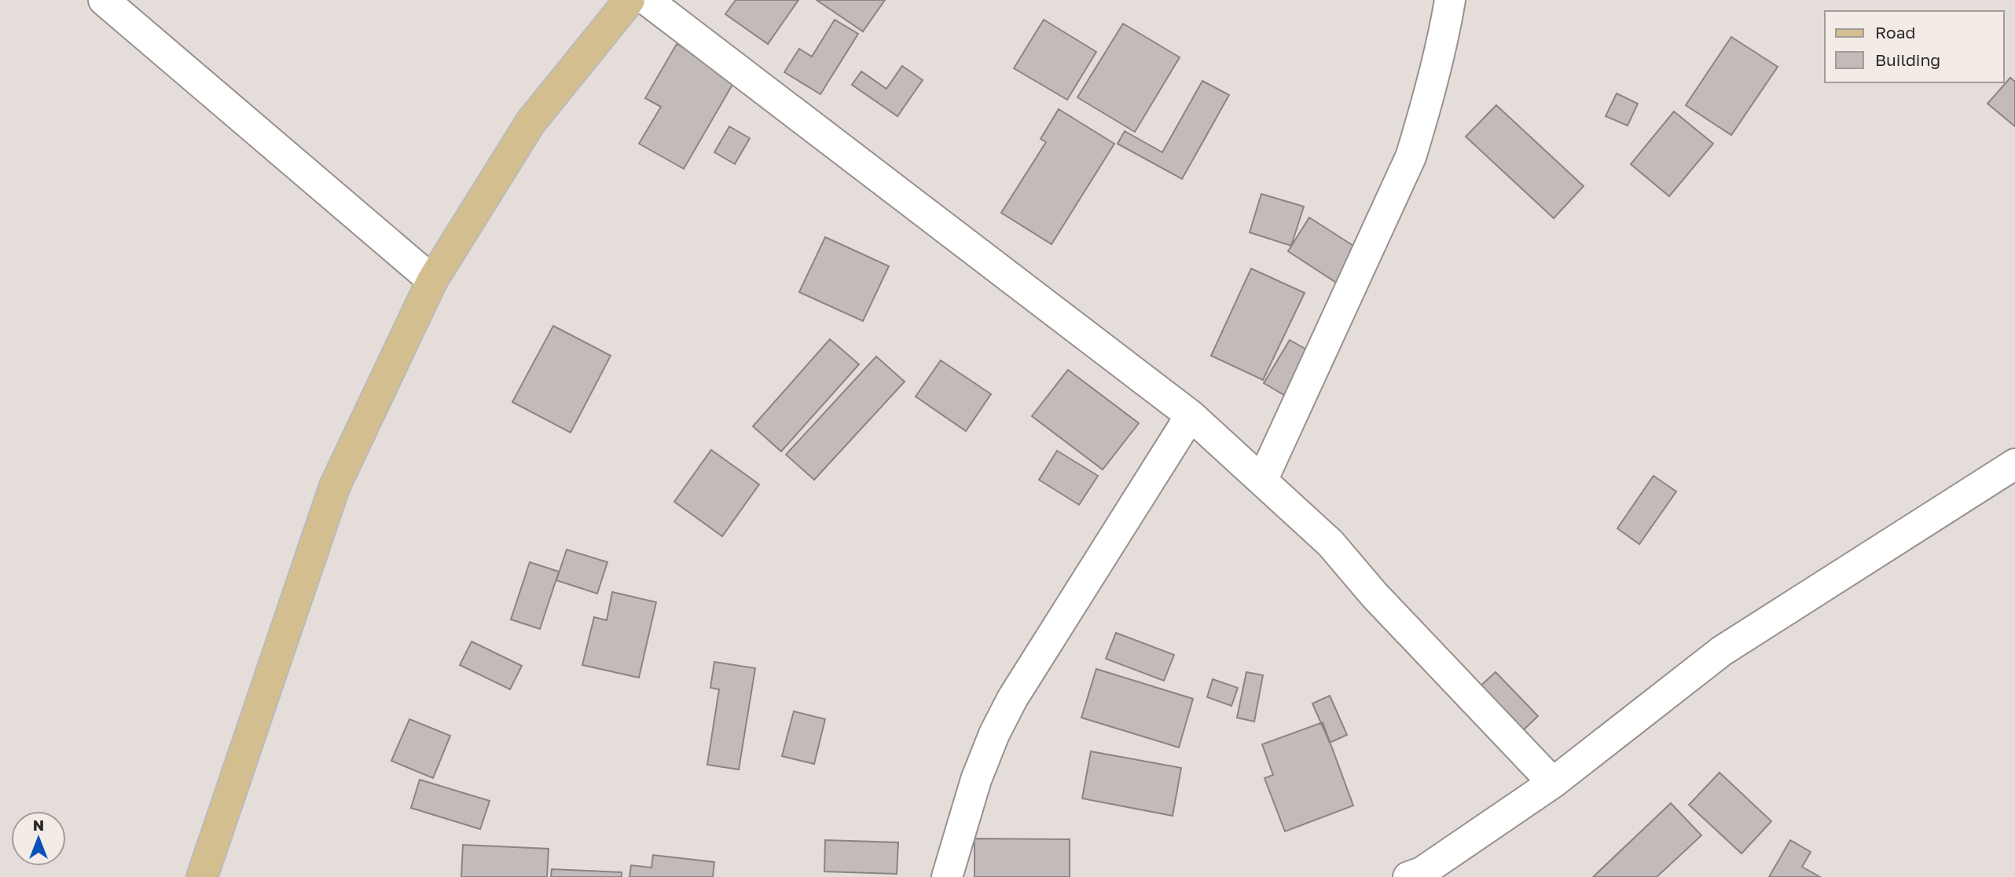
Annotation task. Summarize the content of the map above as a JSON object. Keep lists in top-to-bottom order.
{
  "legend": ["Road", "Building"],
  "north": "top"
}
